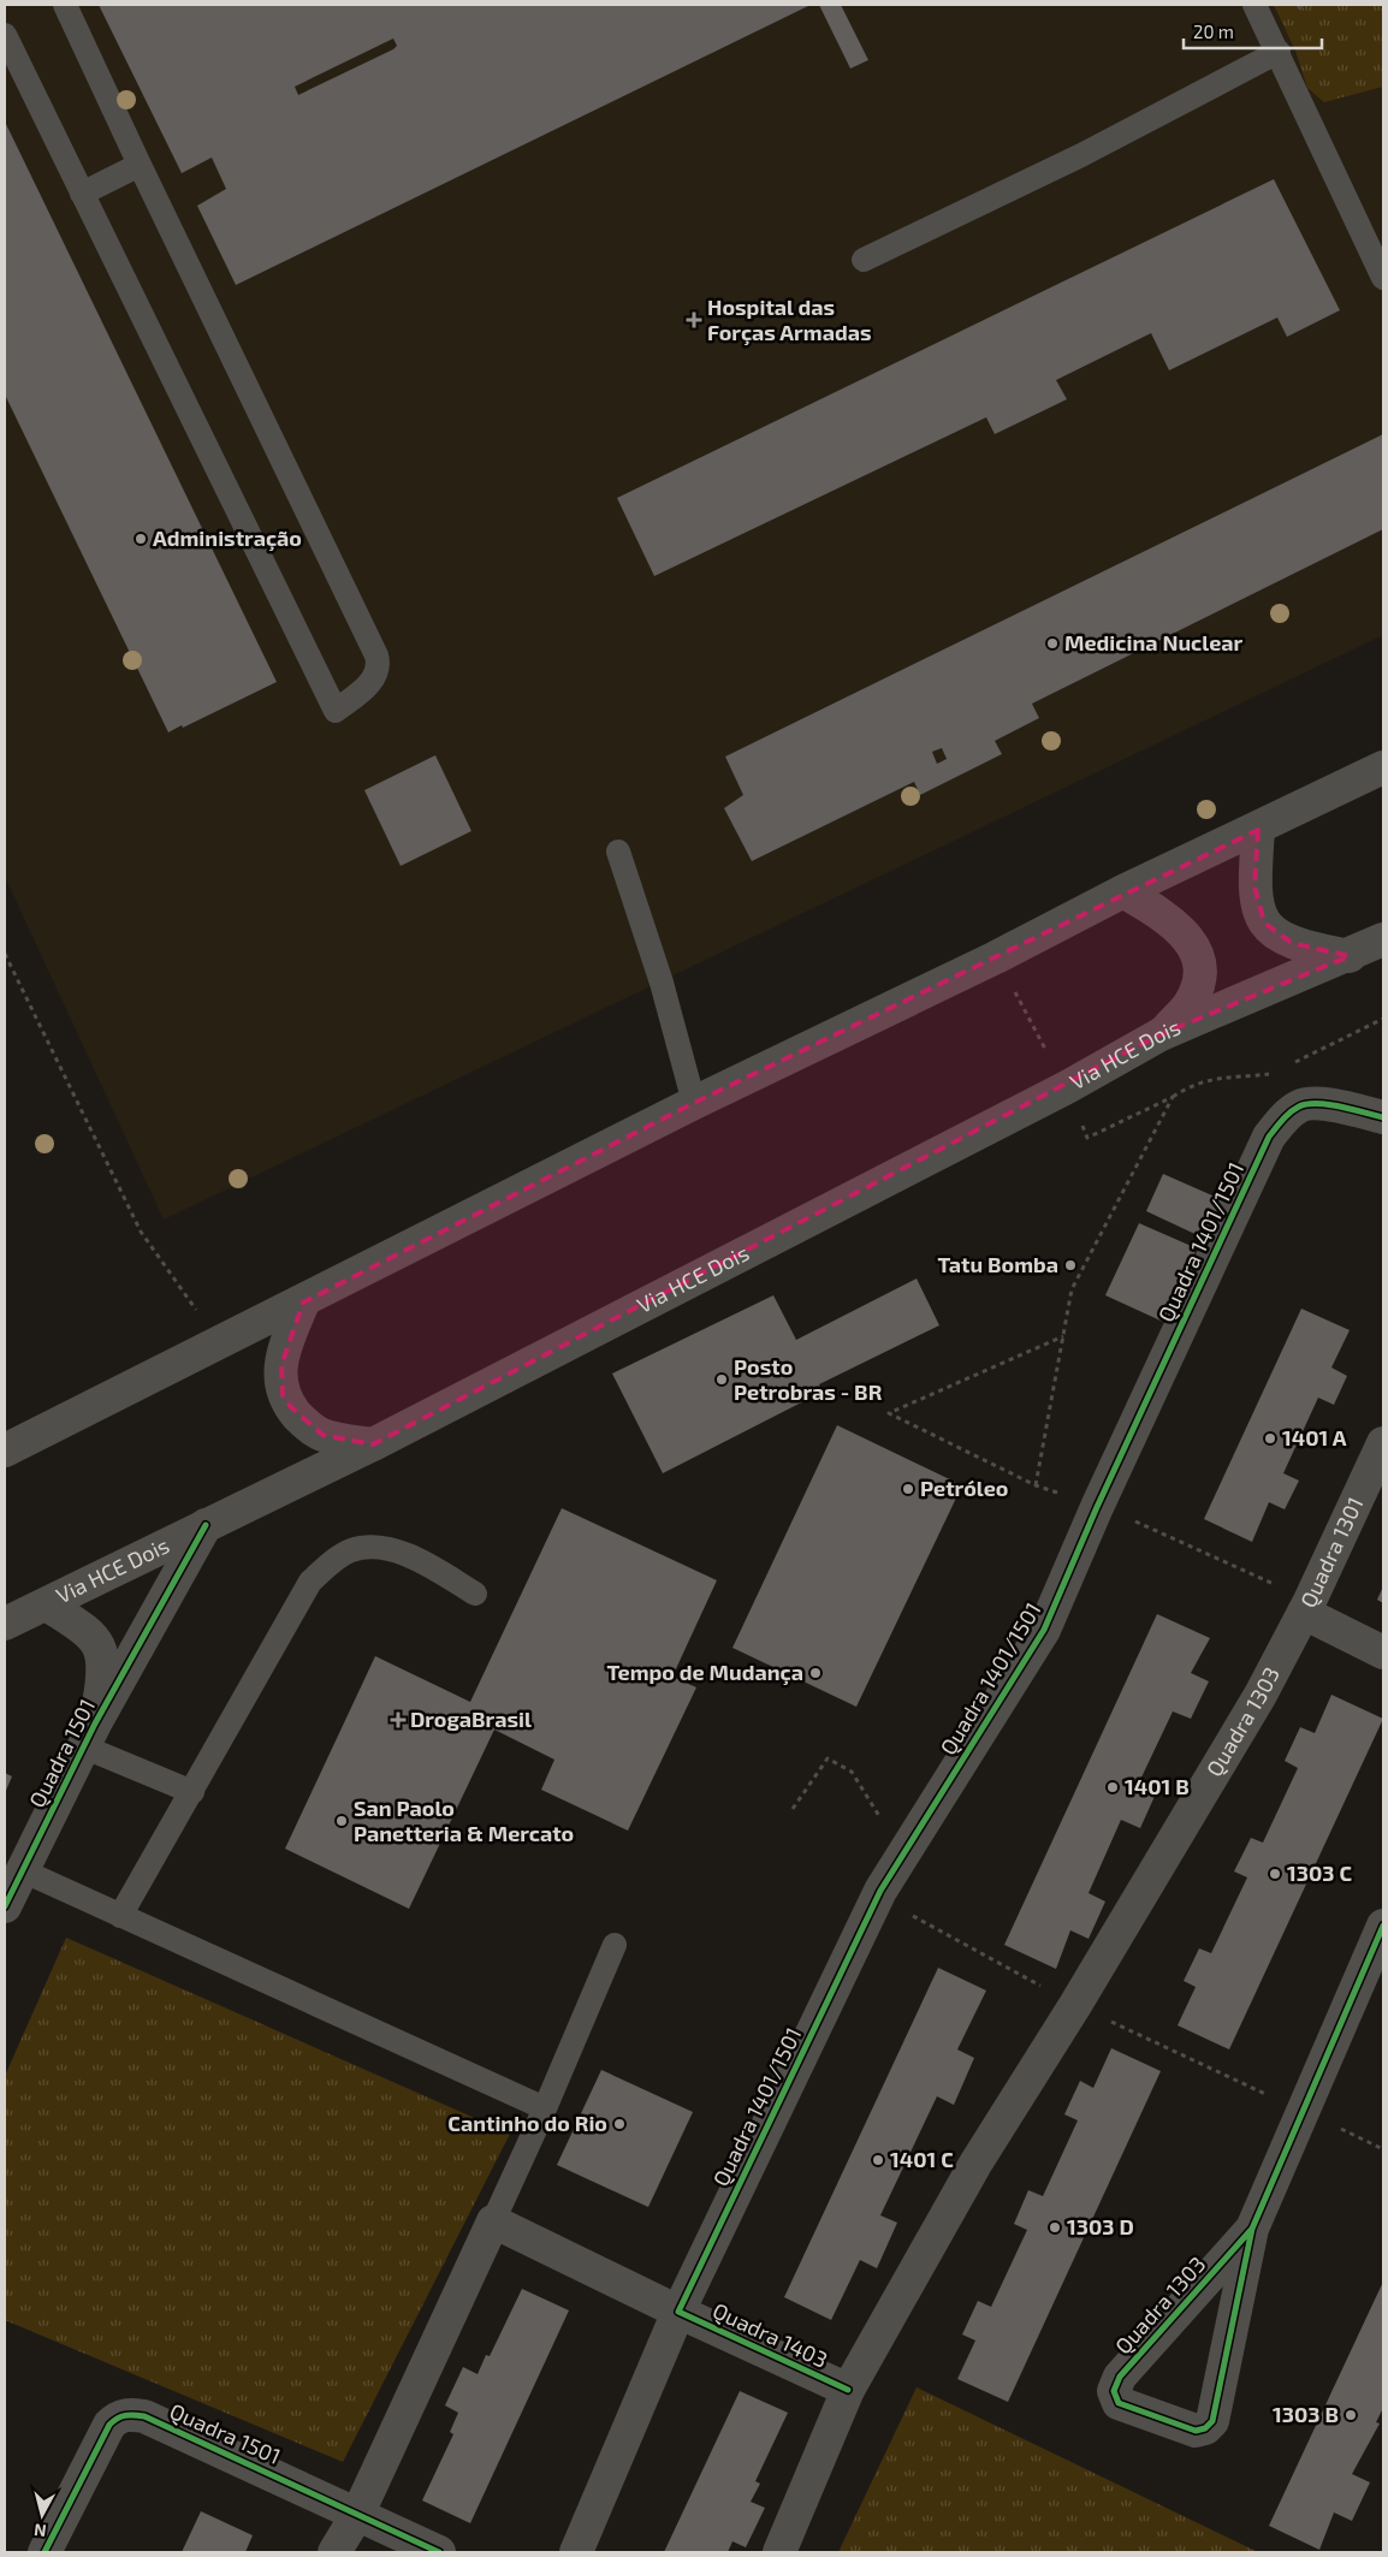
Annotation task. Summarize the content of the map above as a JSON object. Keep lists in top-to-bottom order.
{
  "streets": {
    "street": [
      "Via HCE Dois",
      "Quadra 1401/1501",
      "Quadra 1301",
      "Quadra 1303",
      "Quadra 1501",
      "Quadra 1403"
    ]
  },
  "crossings": [
    ["Via HCE Dois", "Quadra 1501"],
    ["Quadra 1401/1501", "Quadra 1403"],
    ["Quadra 1301", "Quadra 1303"],
    ["Quadra 1303", "Quadra 1403"]
  ],
  "places": {
    "health": ["Hospital das Forças Armadas", "DrogaBrasil"],
    "other": [
      "Administração",
      "Medicina Nuclear",
      "Tatu Bomba",
      "Posto Petrobras - BR",
      "1401 A",
      "Petróleo",
      "Tempo de Mudança",
      "1401 B",
      "San Paolo Panetteria & Mercato",
      "1303 C",
      "Cantinho do Rio",
      "1401 C",
      "1303 D",
      "1303 B"
    ]
  },
  "scale_bar": "20 m",
  "north": "bottom"
}
